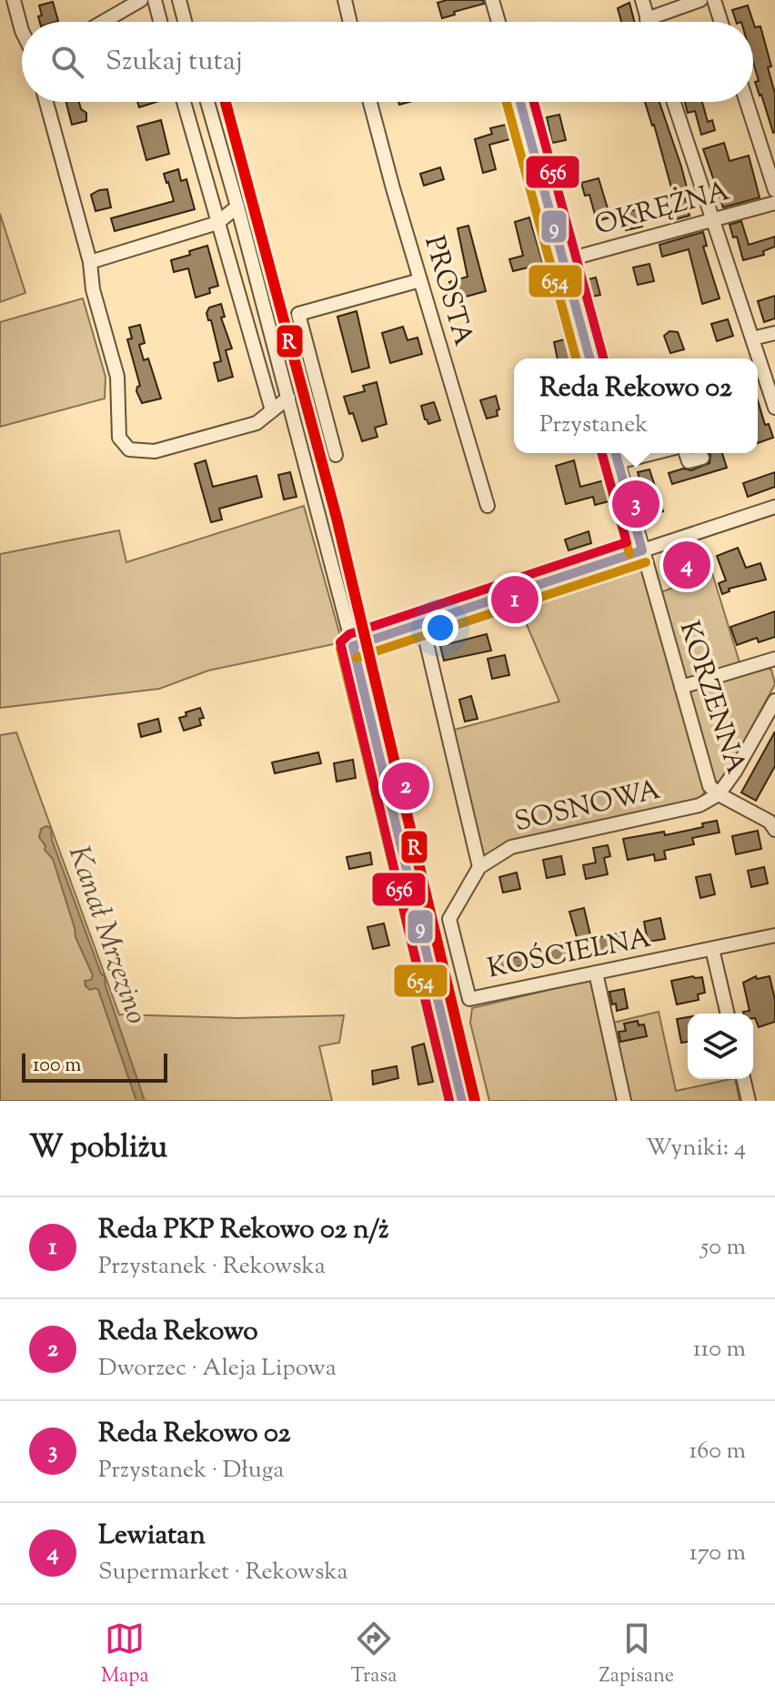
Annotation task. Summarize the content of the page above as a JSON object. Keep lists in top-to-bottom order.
{
  "streets": {
    "street": [
      "OKRĘŻNA",
      "PROSTA",
      "KORZENNA",
      "SOSNOWA",
      "KOŚCIELNA"
    ]
  },
  "crossings": [
    ["KORZENNA", "SOSNOWA"],
    ["SOSNOWA", "KOŚCIELNA"]
  ],
  "water": ["Kanał Mrzezino"],
  "lines": [
    "transit line R",
    "transit line 9",
    "transit line 654",
    "transit line 656"
  ],
  "scale_bar": "100 m",
  "page": {
    "search": "Szukaj tutaj",
    "popup": ["Reda Rekowo 02", "Przystanek"],
    "pins": [
      "3",
      "4",
      "1",
      "2"
    ],
    "scale": "100 m",
    "heading": ["W pobliżu", "Wyniki: 4"],
    "list": [
      {
        "mark": "1",
        "name": "Reda PKP Rekowo 02 n/ż",
        "note": "Przystanek · Rekowska",
        "value": "50 m"
      },
      {
        "mark": "2",
        "name": "Reda Rekowo",
        "note": "Dworzec · Aleja Lipowa",
        "value": "110 m"
      },
      {
        "mark": "3",
        "name": "Reda Rekowo 02",
        "note": "Przystanek · Długa",
        "value": "160 m"
      },
      {
        "mark": "4",
        "name": "Lewiatan",
        "note": "Supermarket · Rekowska",
        "value": "170 m"
      }
    ],
    "nav": ["Mapa", "Trasa", "Zapisane"]
  }
}
